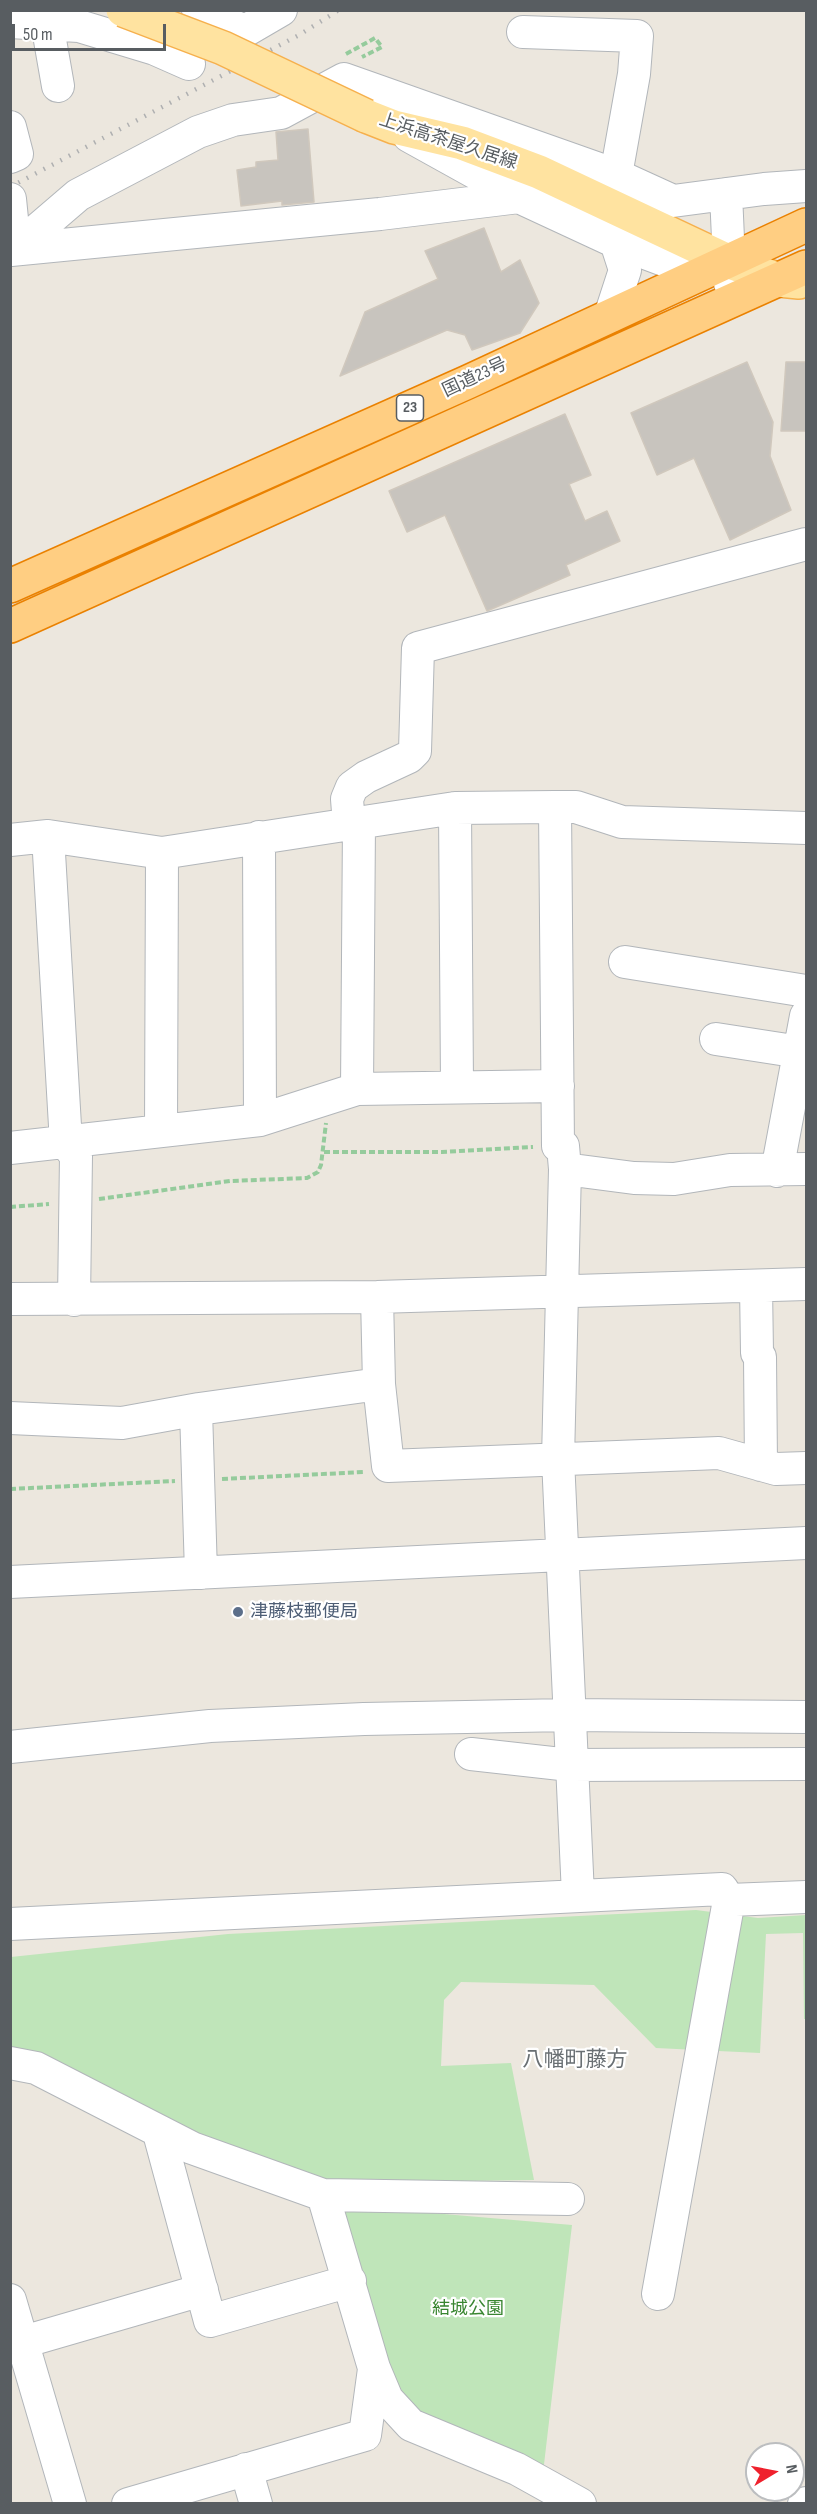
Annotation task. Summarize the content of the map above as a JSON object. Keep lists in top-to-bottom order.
{
  "streets": {
    "highway": ["国道23号", "23"],
    "main road": ["上浜高茶屋久居線"]
  },
  "crossings": [
    ["上浜高茶屋久居線", "国道23号"]
  ],
  "districts": ["八幡町藤方"],
  "parks": ["結城公園"],
  "places": ["津藤枝郵便局"],
  "scale_bar": "50 m",
  "north": "right"
}
